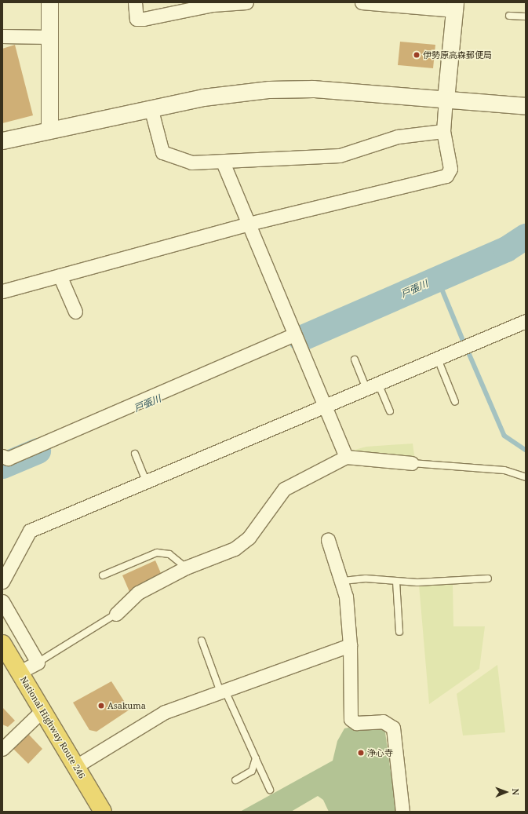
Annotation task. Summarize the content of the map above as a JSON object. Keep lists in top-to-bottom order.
{
  "streets": {
    "highway": ["National Highway Route 246"]
  },
  "water": ["戸張川"],
  "places": ["伊勢原高森郵便局", "Asakuma", "浄心寺"],
  "north": "right"
}
